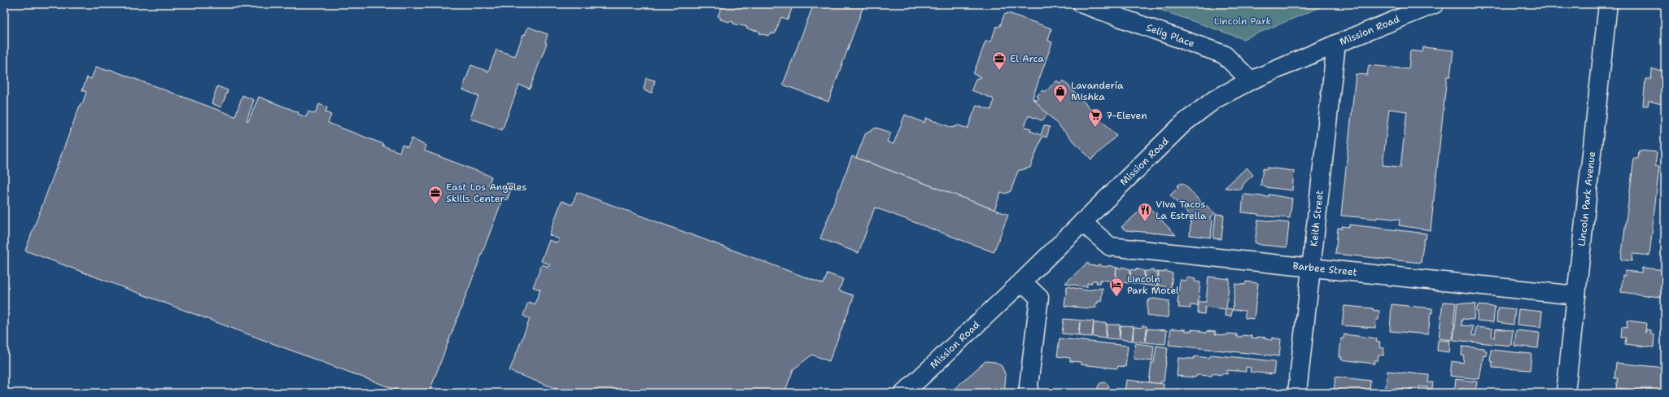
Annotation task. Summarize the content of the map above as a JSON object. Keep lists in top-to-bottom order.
{
  "streets": {
    "street": [
      "Mission Road",
      "Selig Place",
      "Lincoln Park Avenue",
      "Keith Street",
      "Barbee Street"
    ]
  },
  "crossings": [
    ["Mission Road", "Selig Place"],
    ["Mission Road", "Keith Street"],
    ["Mission Road", "Barbee Street"],
    ["Lincoln Park Avenue", "Barbee Street"],
    ["Keith Street", "Barbee Street"]
  ],
  "parks": ["Lincoln Park"],
  "places": {
    "office": ["El Arca", "East Los Angeles Skills Center"],
    "shop": ["Lavandería Mishka"],
    "supermarket": ["7-Eleven"],
    "restaurant": ["Viva Tacos La Estrella"],
    "hotel": ["Lincoln Park Motel"]
  }
}
